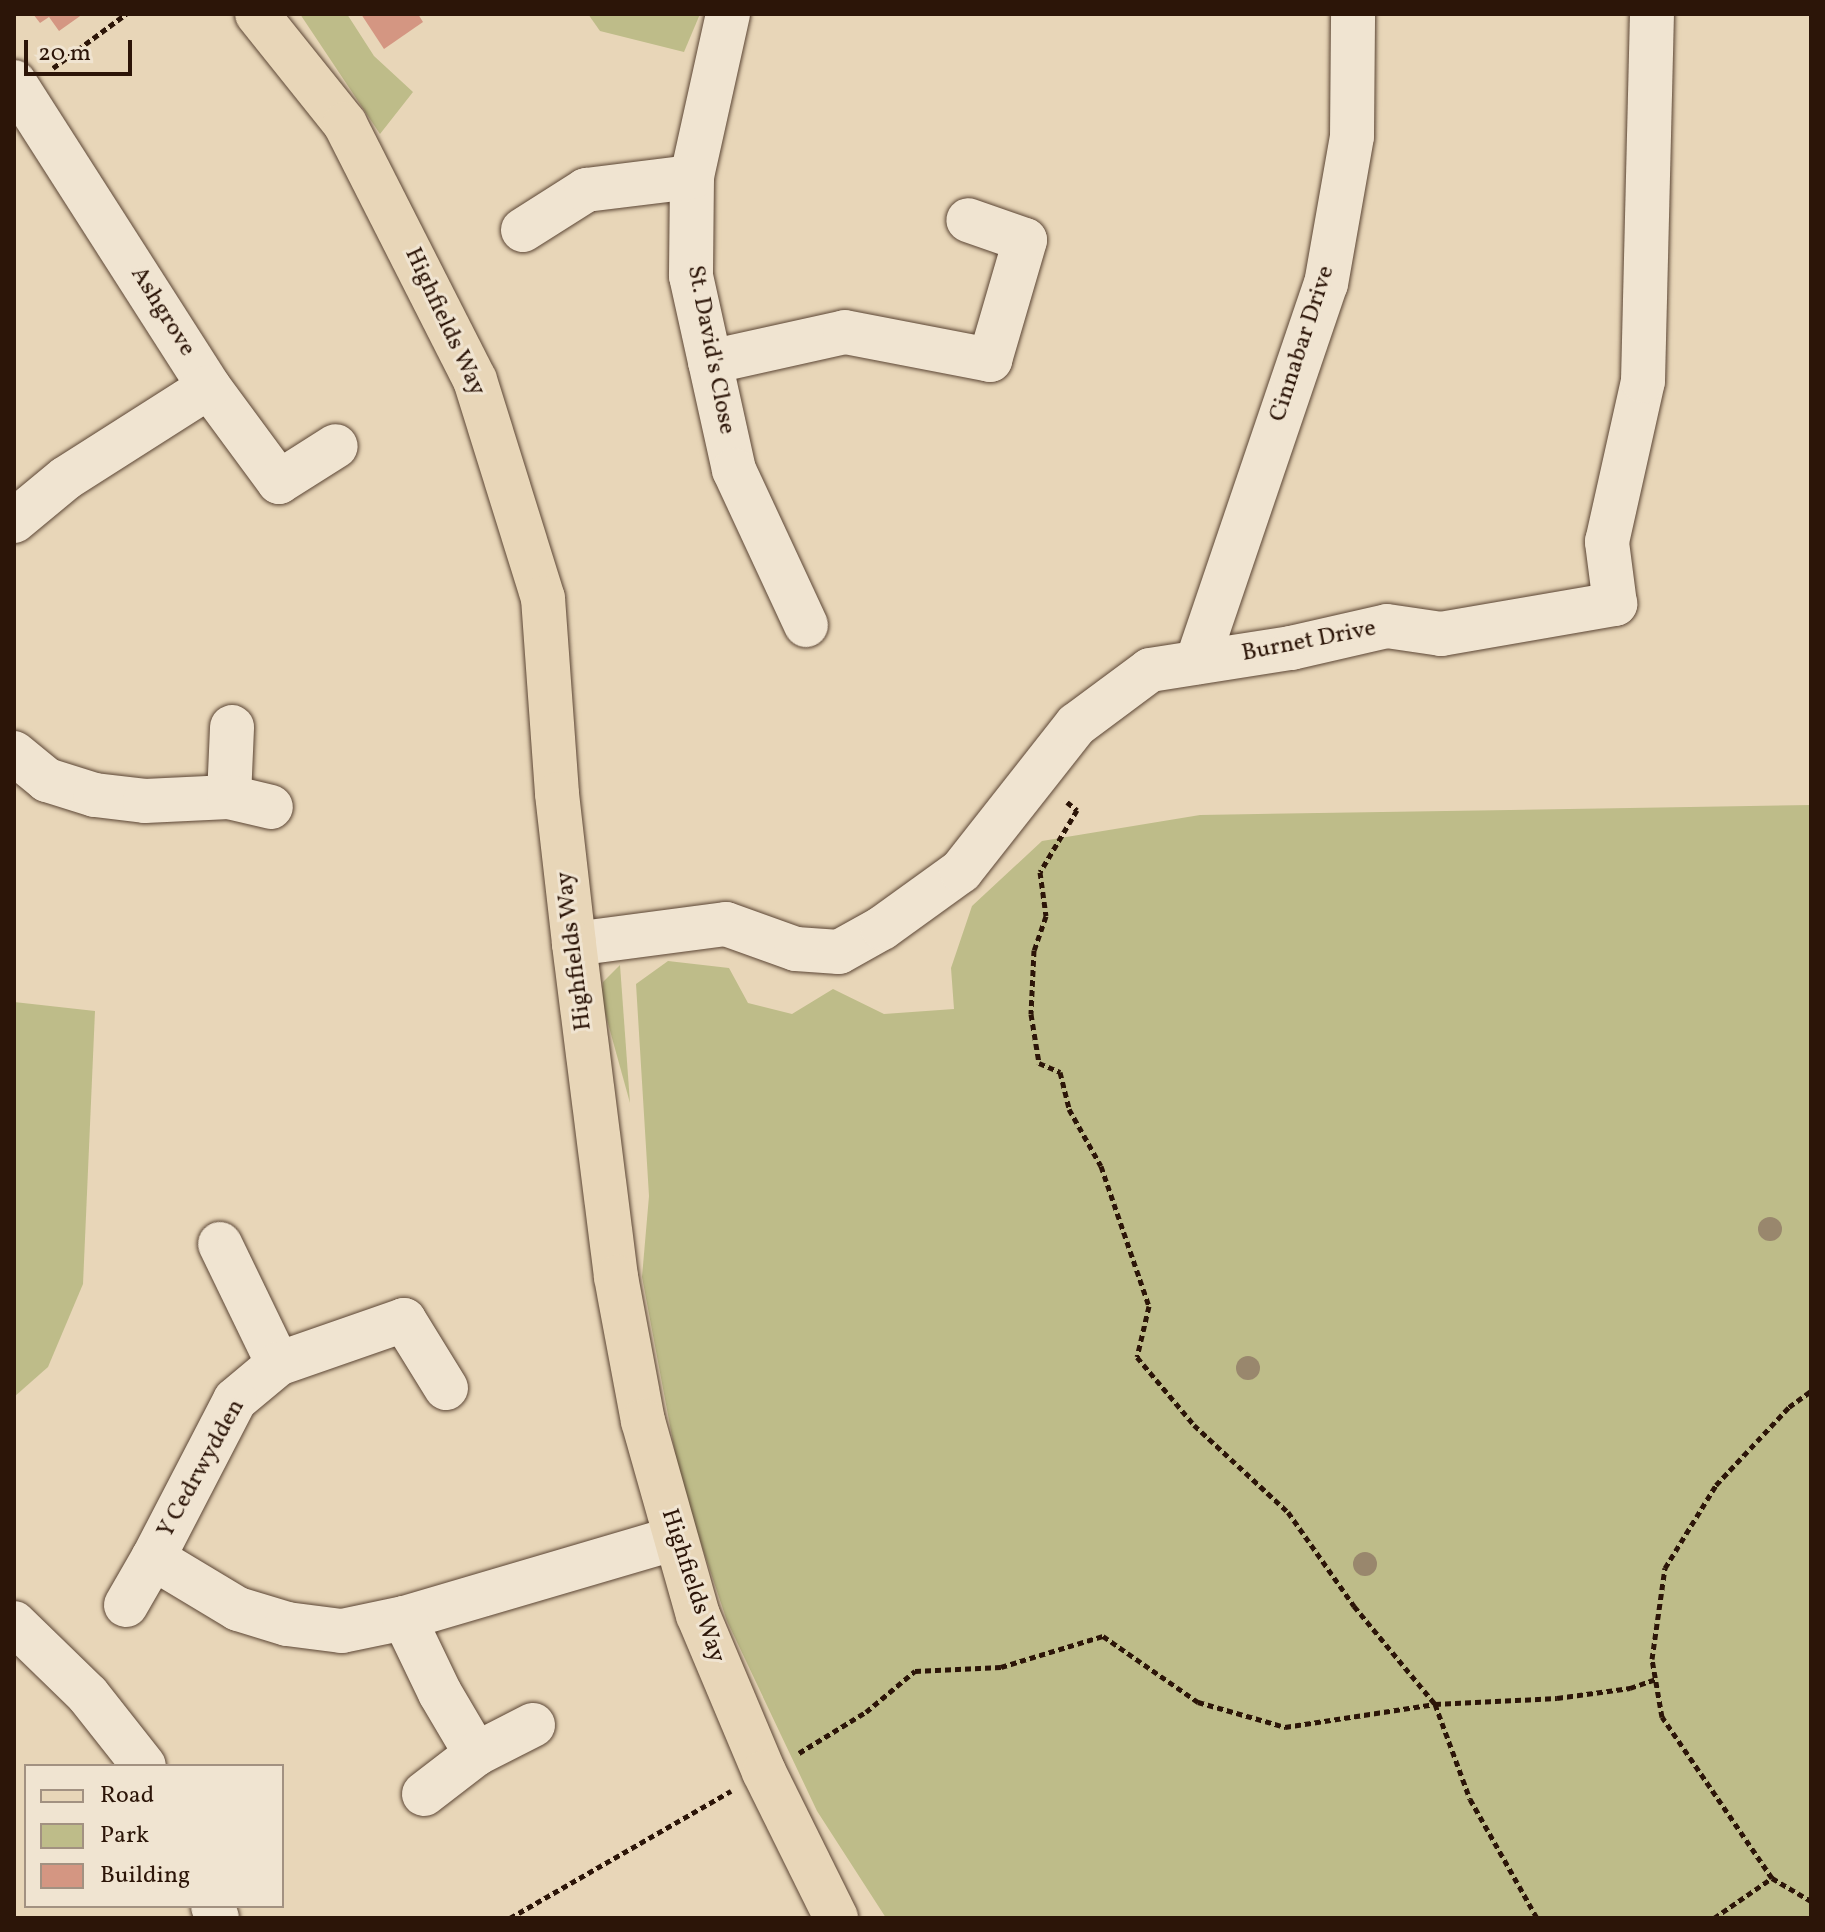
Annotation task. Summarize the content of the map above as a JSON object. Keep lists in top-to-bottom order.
{
  "streets": {
    "main road": ["Highfields Way"],
    "street": [
      "Ashgrove",
      "Cinnabar Drive",
      "St. David's Close",
      "Burnet Drive",
      "Y Cedrwydden"
    ]
  },
  "crossings": [
    ["Highfields Way", "Burnet Drive"],
    ["Highfields Way", "Y Cedrwydden"],
    ["Cinnabar Drive", "Burnet Drive"]
  ],
  "legend": ["Road", "Park", "Building"],
  "scale_bar": "20 m"
}
